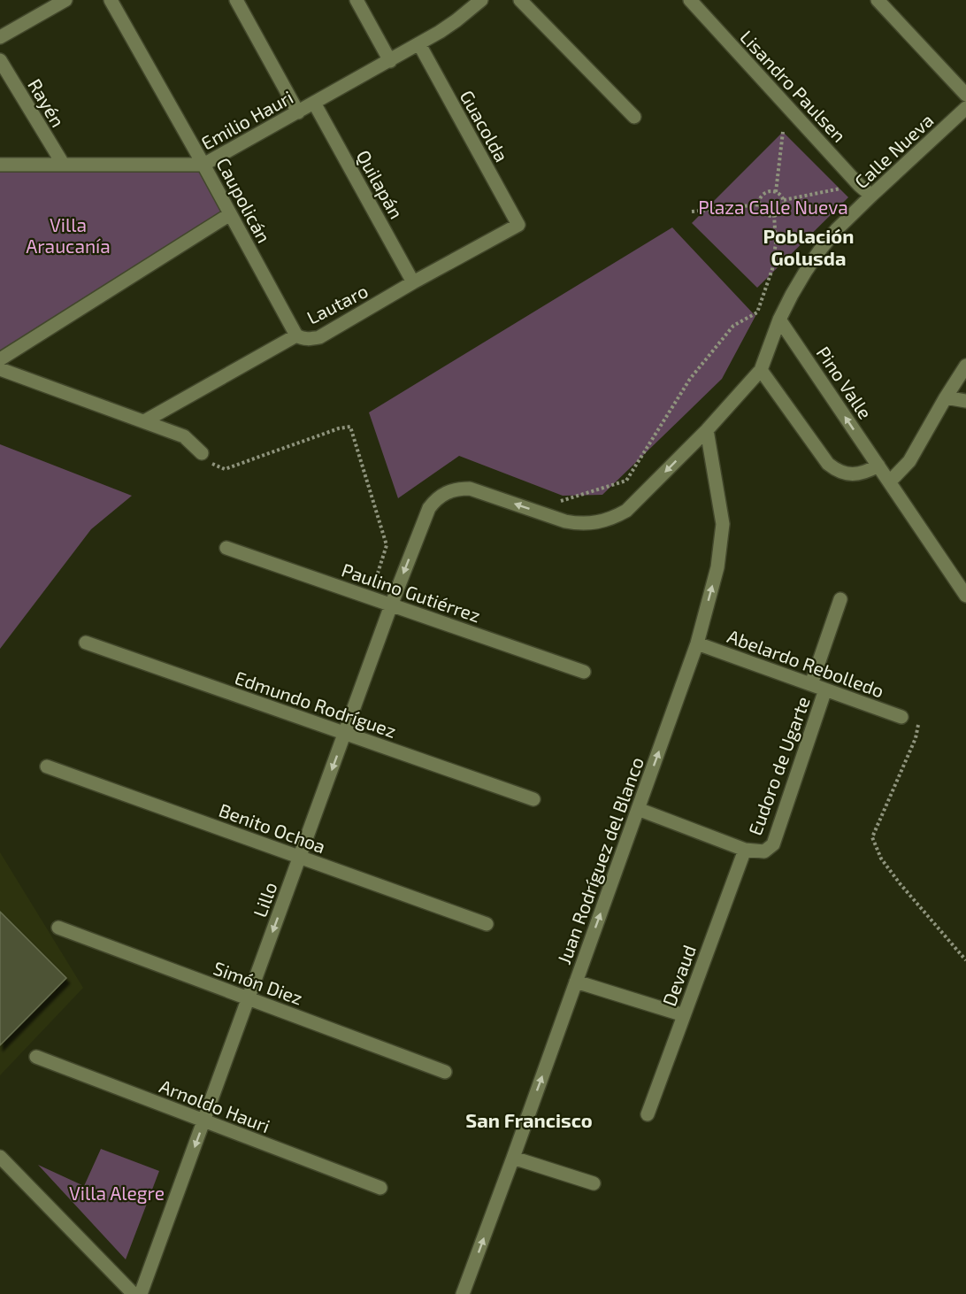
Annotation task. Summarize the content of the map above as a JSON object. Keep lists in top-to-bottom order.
{
  "streets": {
    "street": [
      "Lisandro Paulsen",
      "Rayén",
      "Emilio Hauri",
      "Guacolda",
      "Calle Nueva",
      "Quilapán",
      "Caupolicán",
      "Lautaro",
      "Pino Valle",
      "Paulino Gutiérrez",
      "Abelardo Rebolledo",
      "Edmundo Rodríguez",
      "Eudoro de Ugarte",
      "Benito Ochoa",
      "Juan Rodríguez del Blanco",
      "Lillo",
      "Devaud",
      "Simón Diez",
      "Arnoldo Hauri"
    ]
  },
  "crossings": [
    ["Lisandro Paulsen", "Calle Nueva"],
    ["Rayén", "Emilio Hauri"],
    ["Emilio Hauri", "Guacolda"],
    ["Emilio Hauri", "Quilapán"],
    ["Emilio Hauri", "Caupolicán"],
    ["Guacolda", "Lautaro"],
    ["Calle Nueva", "Pino Valle"],
    ["Calle Nueva", "Juan Rodríguez del Blanco"],
    ["Calle Nueva", "Lillo"],
    ["Quilapán", "Lautaro"],
    ["Caupolicán", "Lautaro"],
    ["Paulino Gutiérrez", "Lillo"],
    ["Abelardo Rebolledo", "Eudoro de Ugarte"],
    ["Abelardo Rebolledo", "Juan Rodríguez del Blanco"],
    ["Edmundo Rodríguez", "Lillo"],
    ["Eudoro de Ugarte", "Devaud"],
    ["Benito Ochoa", "Lillo"],
    ["Lillo", "Simón Diez"],
    ["Lillo", "Arnoldo Hauri"]
  ],
  "one_way": [
    "Calle Nueva",
    "Pino Valle",
    "Juan Rodríguez del Blanco",
    "Lillo"
  ],
  "districts": ["Población Golusda", "San Francisco"],
  "parks": ["Plaza Calle Nueva", "Villa Araucanía", "Villa Alegre"]
}
